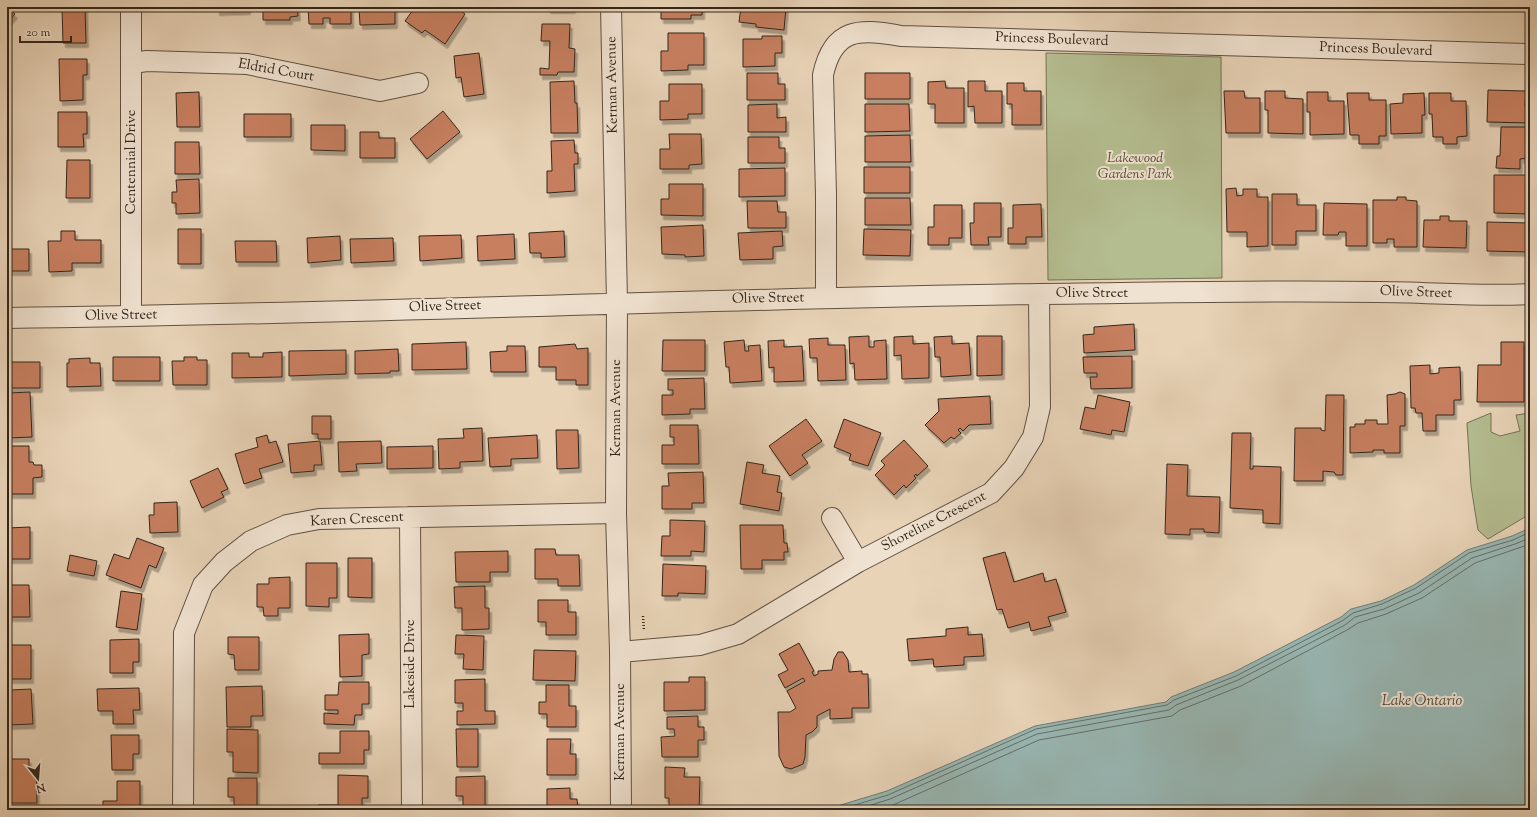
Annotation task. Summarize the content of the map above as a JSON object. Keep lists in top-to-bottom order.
{
  "streets": {
    "street": [
      "Princess Boulevard",
      "Eldrid Court",
      "Kerman Avenue",
      "Centennial Drive",
      "Olive Street",
      "Karen Crescent",
      "Shoreline Crescent",
      "Lakeside Drive"
    ]
  },
  "crossings": [
    ["Princess Boulevard", "Olive Street"],
    ["Eldrid Court", "Centennial Drive"],
    ["Kerman Avenue", "Olive Street"],
    ["Kerman Avenue", "Karen Crescent"],
    ["Kerman Avenue", "Shoreline Crescent"],
    ["Centennial Drive", "Olive Street"],
    ["Olive Street", "Shoreline Crescent"],
    ["Karen Crescent", "Lakeside Drive"]
  ],
  "water": ["Lake Ontario"],
  "parks": ["Lakewood Gardens Park"],
  "scale_bar": "20 m",
  "north": "bottom"
}
